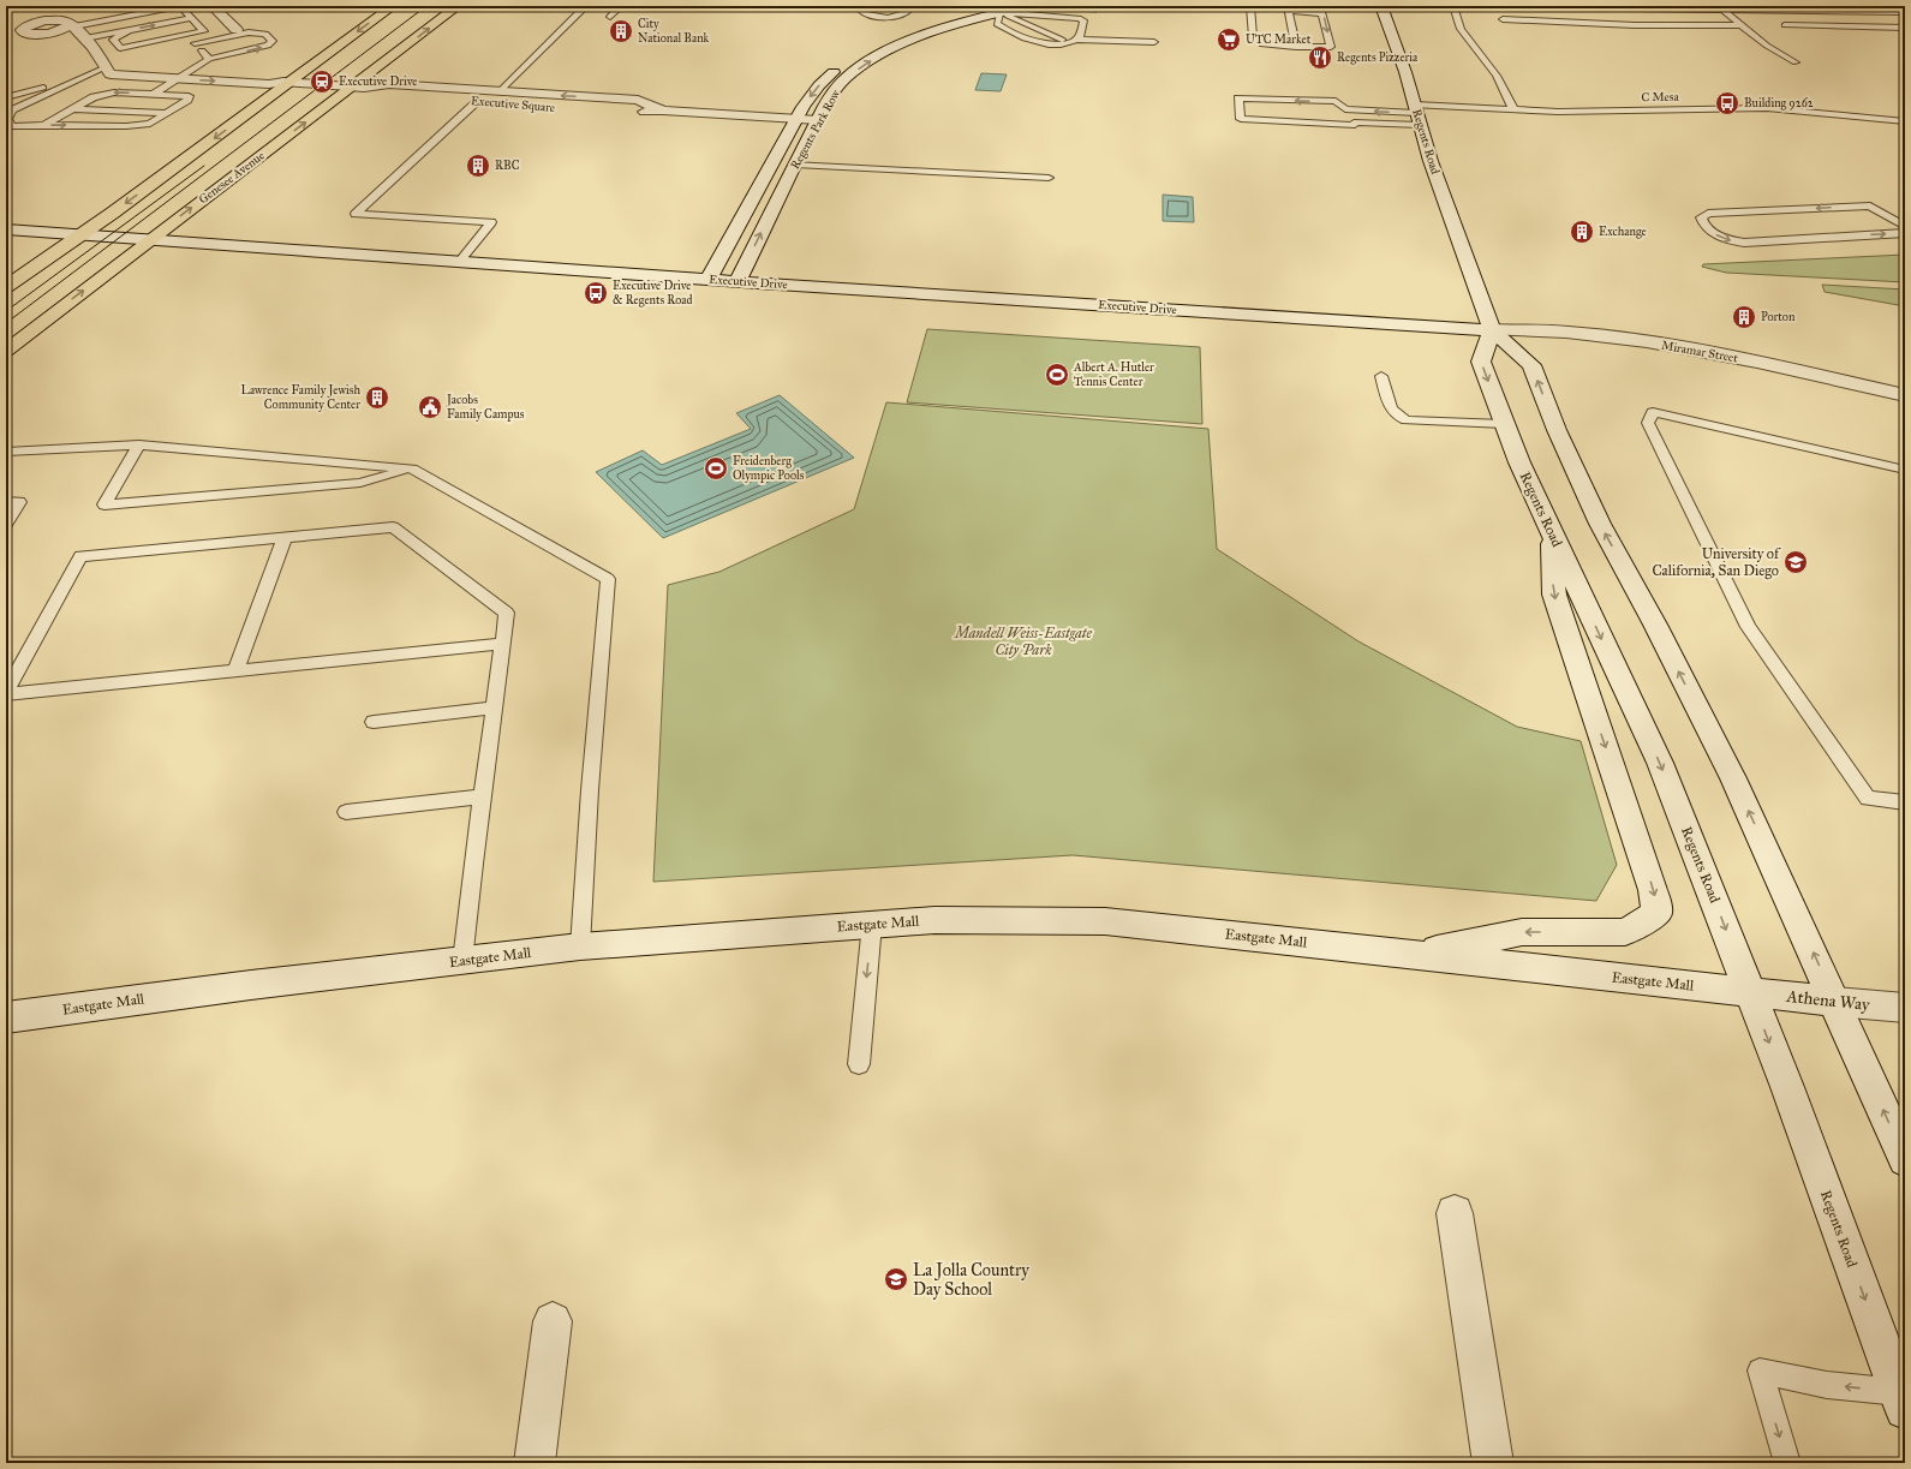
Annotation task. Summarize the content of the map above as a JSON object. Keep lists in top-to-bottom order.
{
  "streets": {
    "main road": ["Genesee Avenue"],
    "street": [
      "Executive Square",
      "Regents Park Row",
      "Regents Road",
      "Executive Drive",
      "Miramar Street",
      "Eastgate Mall",
      "Athena Way"
    ],
    "lane": ["C Mesa"]
  },
  "crossings": [
    ["C Mesa", "Regents Road"],
    ["Executive Square", "Regents Park Row"],
    ["Executive Square", "Genesee Avenue"],
    ["Regents Park Row", "Executive Drive"],
    ["Regents Road", "Executive Drive"],
    ["Regents Road", "Miramar Street"],
    ["Regents Road", "Eastgate Mall"],
    ["Regents Road", "Athena Way"],
    ["Genesee Avenue", "Executive Drive"],
    ["Executive Drive", "Miramar Street"],
    ["Eastgate Mall", "Athena Way"]
  ],
  "parks": ["Mandell Weiss-Eastgate City Park"],
  "places": {
    "building": [
      "City National Bank",
      "RBC",
      "Exchange",
      "Porton",
      "Lawrence Family Jewish Community Center"
    ],
    "supermarket": ["UTC Market"],
    "restaurant": ["Regents Pizzeria"],
    "station": ["Executive Drive"],
    "bus stop": ["Building 9262", "Executive Drive & Regents Road"],
    "sports": ["Albert A. Hutler Tennis Center", "Freidenberg Olympic Pools"],
    "public building": ["Jacobs Family Campus"],
    "school or university": ["University of California, San Diego", "La Jolla Country Day School"]
  }
}
